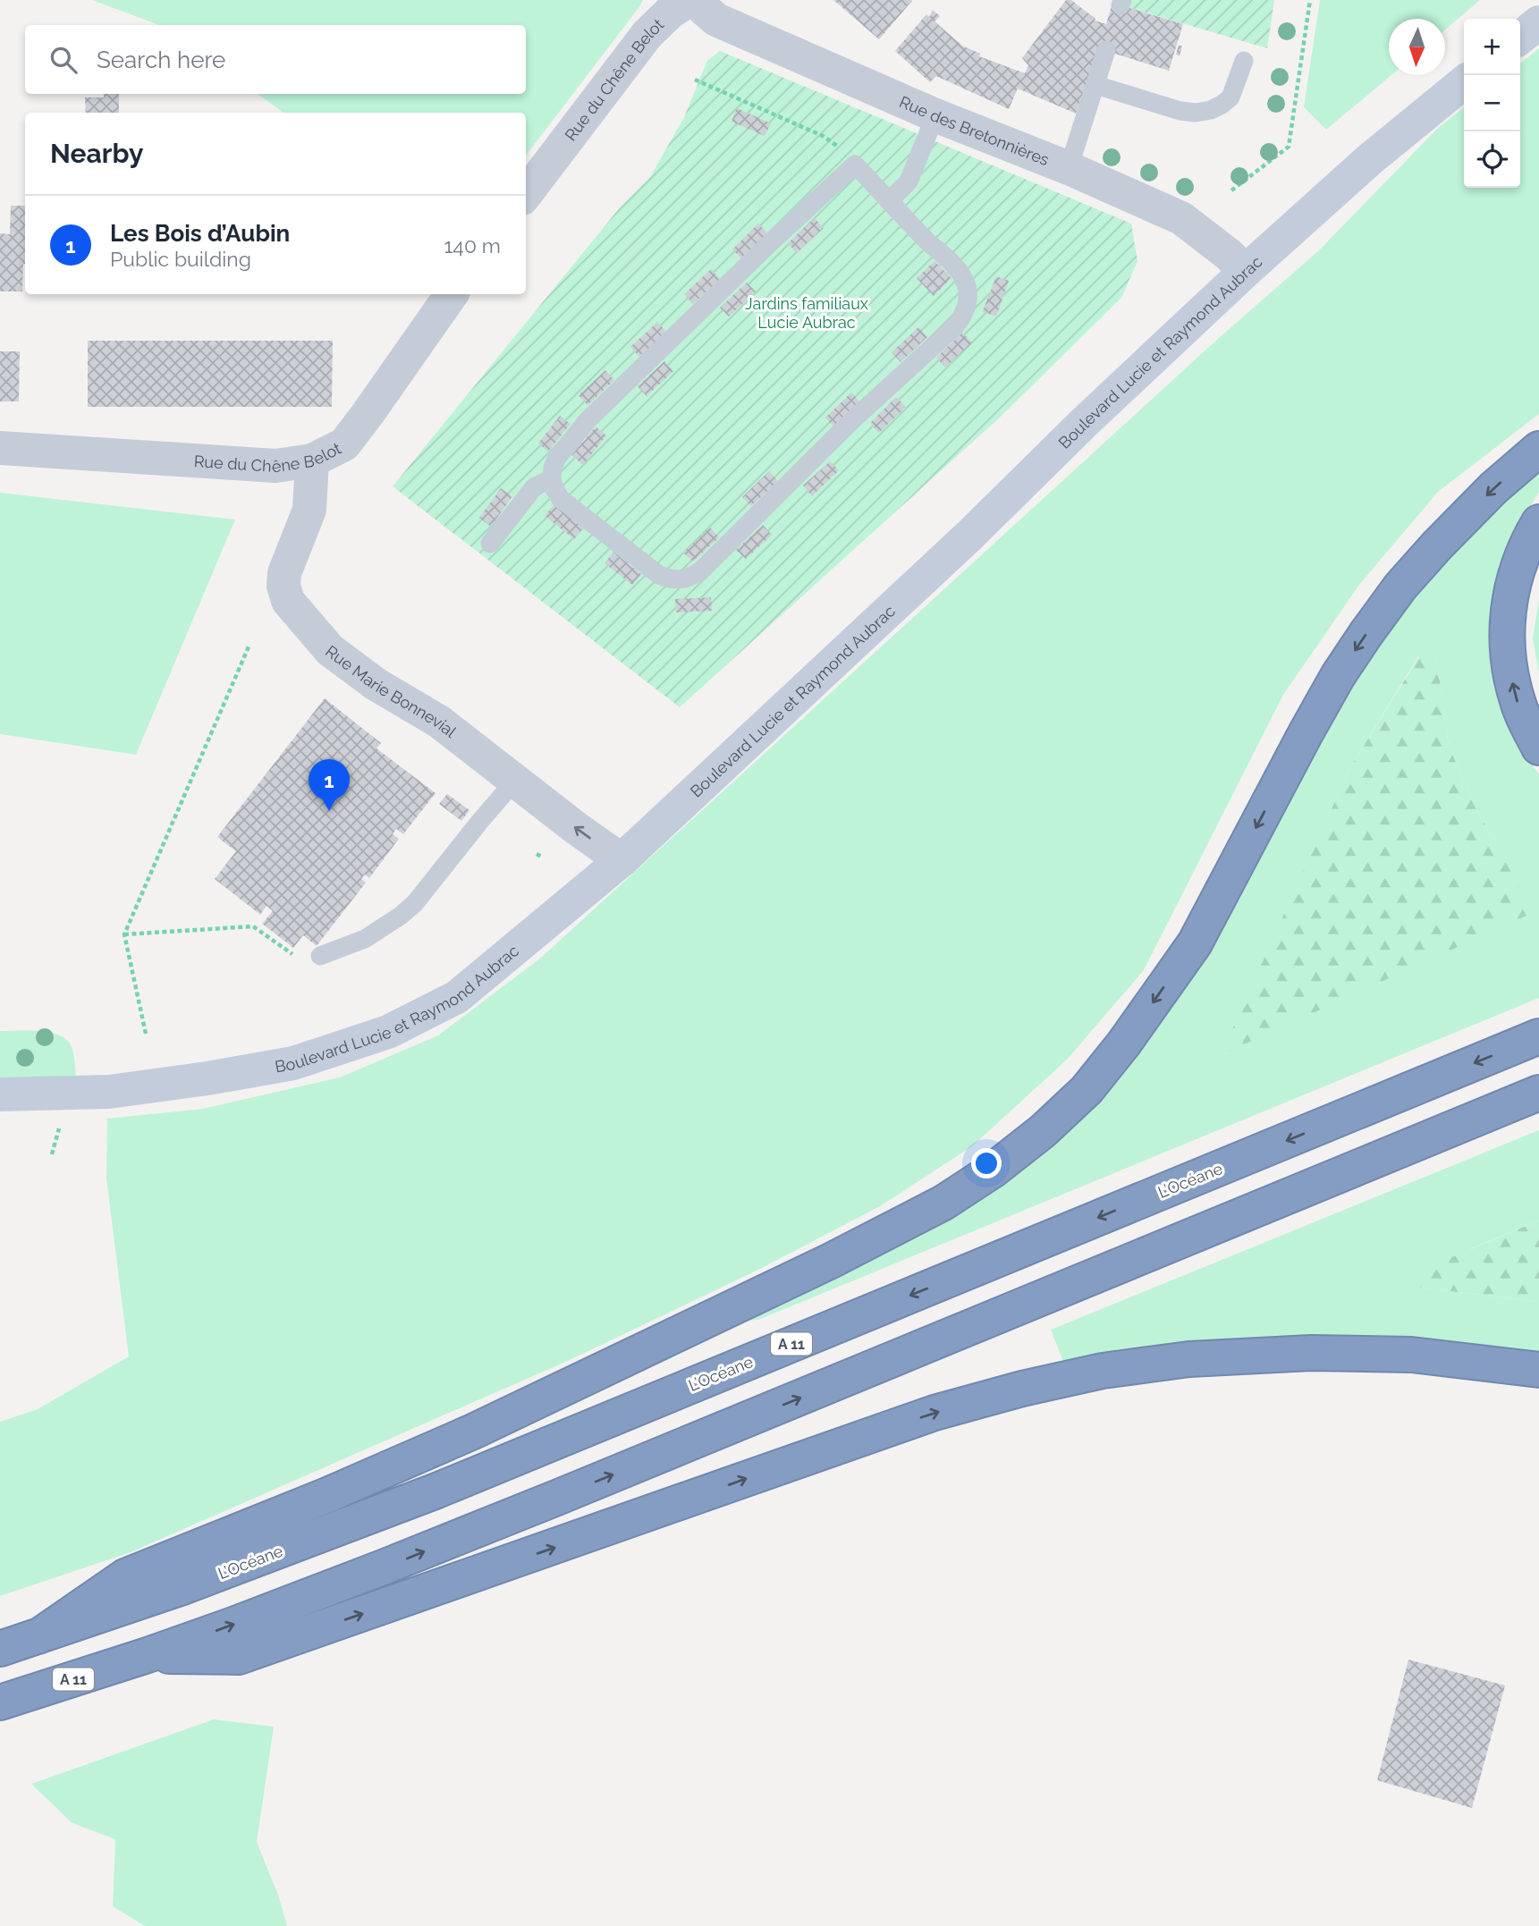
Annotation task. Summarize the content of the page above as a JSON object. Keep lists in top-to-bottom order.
{
  "streets": {
    "highway": ["L’Océane", "A 11"],
    "street": [
      "Rue du Chêne Belot",
      "Rue des Bretonnières",
      "Boulevard Lucie et Raymond Aubrac",
      "Rue Marie Bonnevial"
    ]
  },
  "crossings": [
    ["Rue du Chêne Belot", "Rue Marie Bonnevial"],
    ["Rue des Bretonnières", "Boulevard Lucie et Raymond Aubrac"],
    ["Boulevard Lucie et Raymond Aubrac", "Rue Marie Bonnevial"]
  ],
  "parks": ["Jardins familiaux Lucie Aubrac"],
  "north": "bottom",
  "page": {
    "map_buttons": ["+", "−"],
    "search": "Search here",
    "heading": "Nearby",
    "list": [
      {
        "mark": "1",
        "name": "Les Bois d’Aubin",
        "note": "Public building",
        "value": "140 m"
      }
    ],
    "pins": "1"
  }
}
